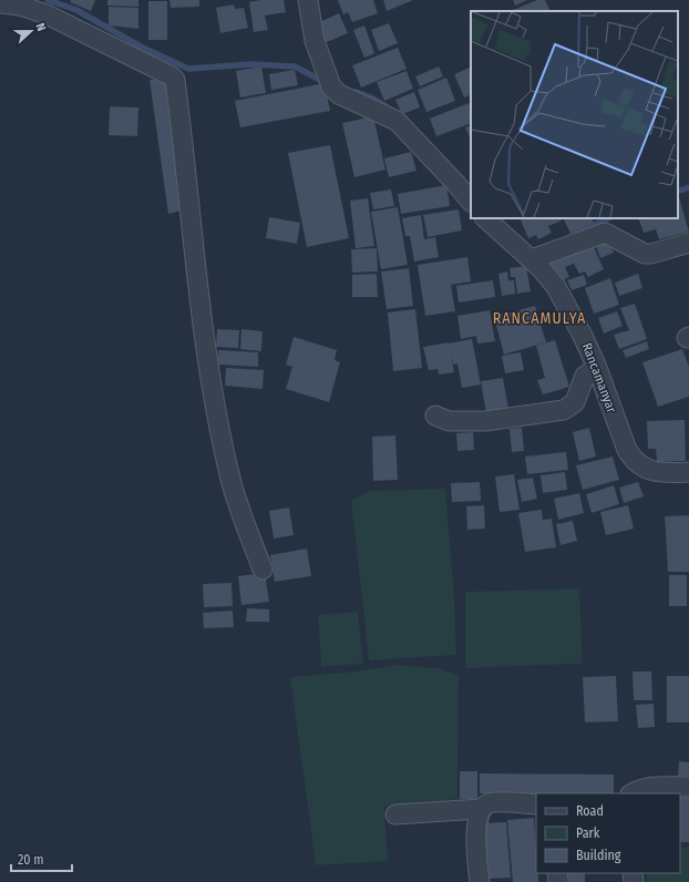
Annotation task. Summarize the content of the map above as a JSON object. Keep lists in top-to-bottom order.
{
  "streets": {
    "street": ["Rancamanyar"]
  },
  "districts": ["RANCAMULYA"],
  "legend": ["Road", "Park", "Building"],
  "scale_bar": "20 m",
  "north": "right"
}
